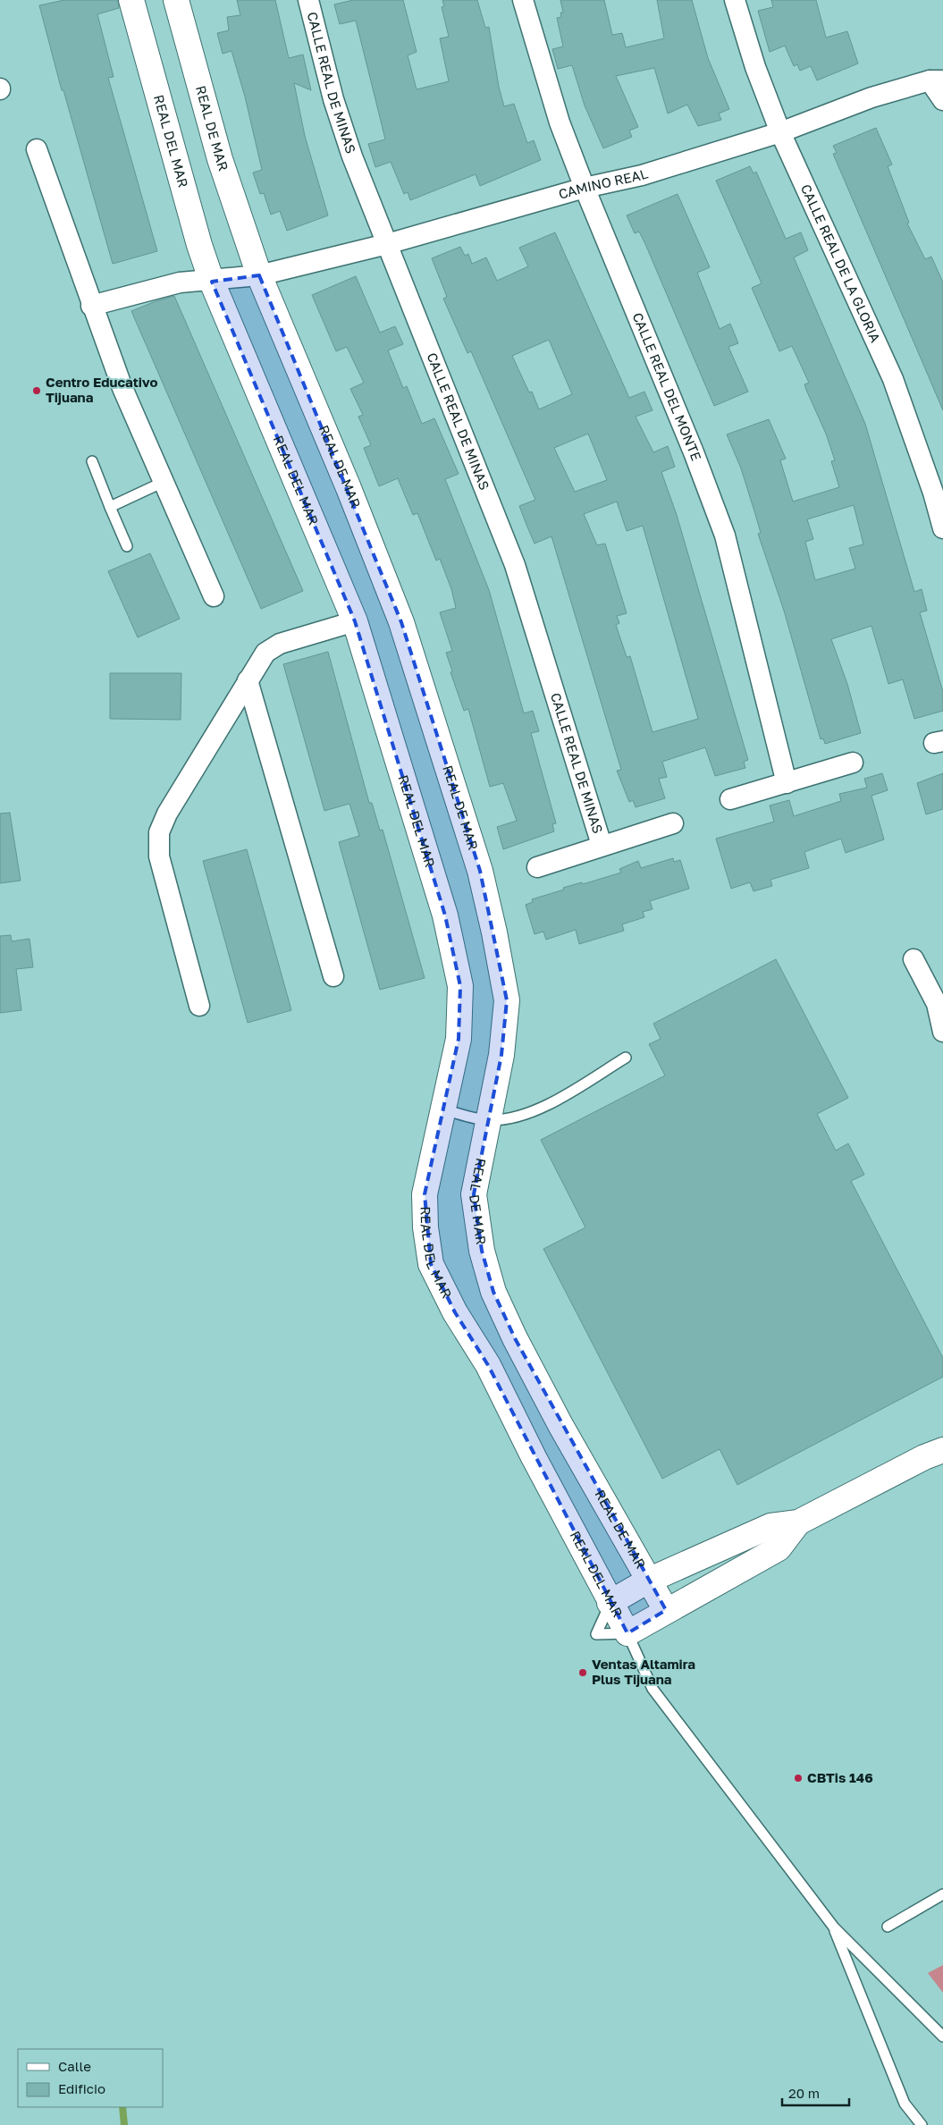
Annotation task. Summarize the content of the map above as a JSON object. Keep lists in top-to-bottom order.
{
  "streets": {
    "street": [
      "CALLE REAL DE MINAS",
      "REAL DE MAR",
      "REAL DEL MAR",
      "CAMINO REAL",
      "CALLE REAL DE LA GLORIA",
      "CALLE REAL DEL MONTE"
    ]
  },
  "crossings": [
    ["CALLE REAL DE MINAS", "CAMINO REAL"],
    ["REAL DE MAR", "CAMINO REAL"],
    ["REAL DEL MAR", "CAMINO REAL"],
    ["CAMINO REAL", "CALLE REAL DE LA GLORIA"],
    ["CAMINO REAL", "CALLE REAL DEL MONTE"]
  ],
  "places": ["Centro Educativo Tijuana", "Ventas Altamira Plus Tijuana", "CBTis 146"],
  "legend": ["Calle", "Edificio"],
  "scale_bar": "20 m"
}
